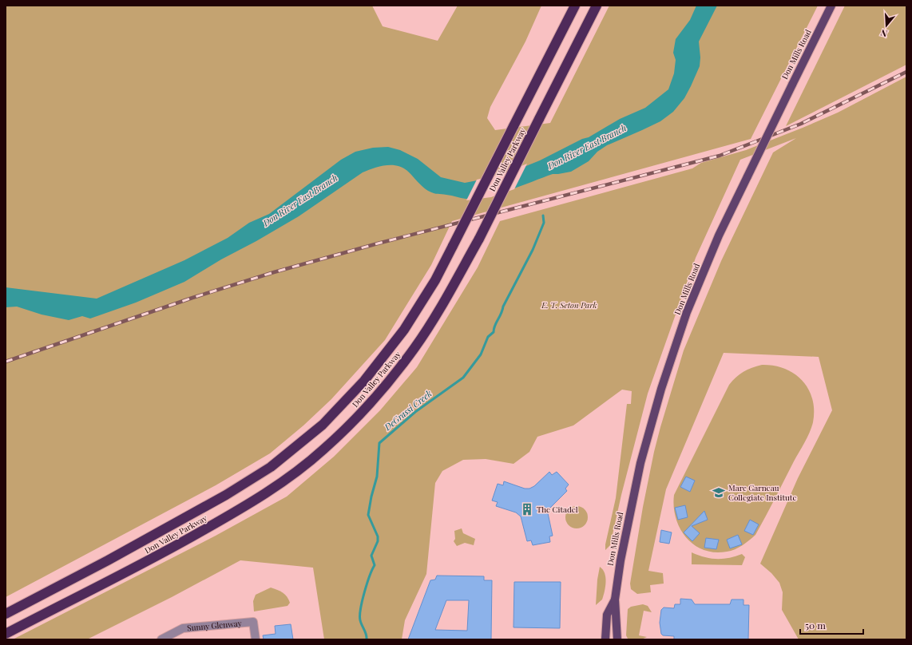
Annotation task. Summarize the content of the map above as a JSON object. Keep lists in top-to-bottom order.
{
  "streets": {
    "highway": ["Don Valley Parkway"],
    "main road": ["Don Mills Road"],
    "street": ["Sunny Glenway"]
  },
  "water": ["Don River East Branch", "DeGrassi Creek"],
  "parks": ["E. T. Seton Park"],
  "places": {
    "school or university": ["Marc Garneau Collegiate Institute"],
    "building": ["The Citadel"]
  },
  "scale_bar": "50 m",
  "north": "bottom"
}
